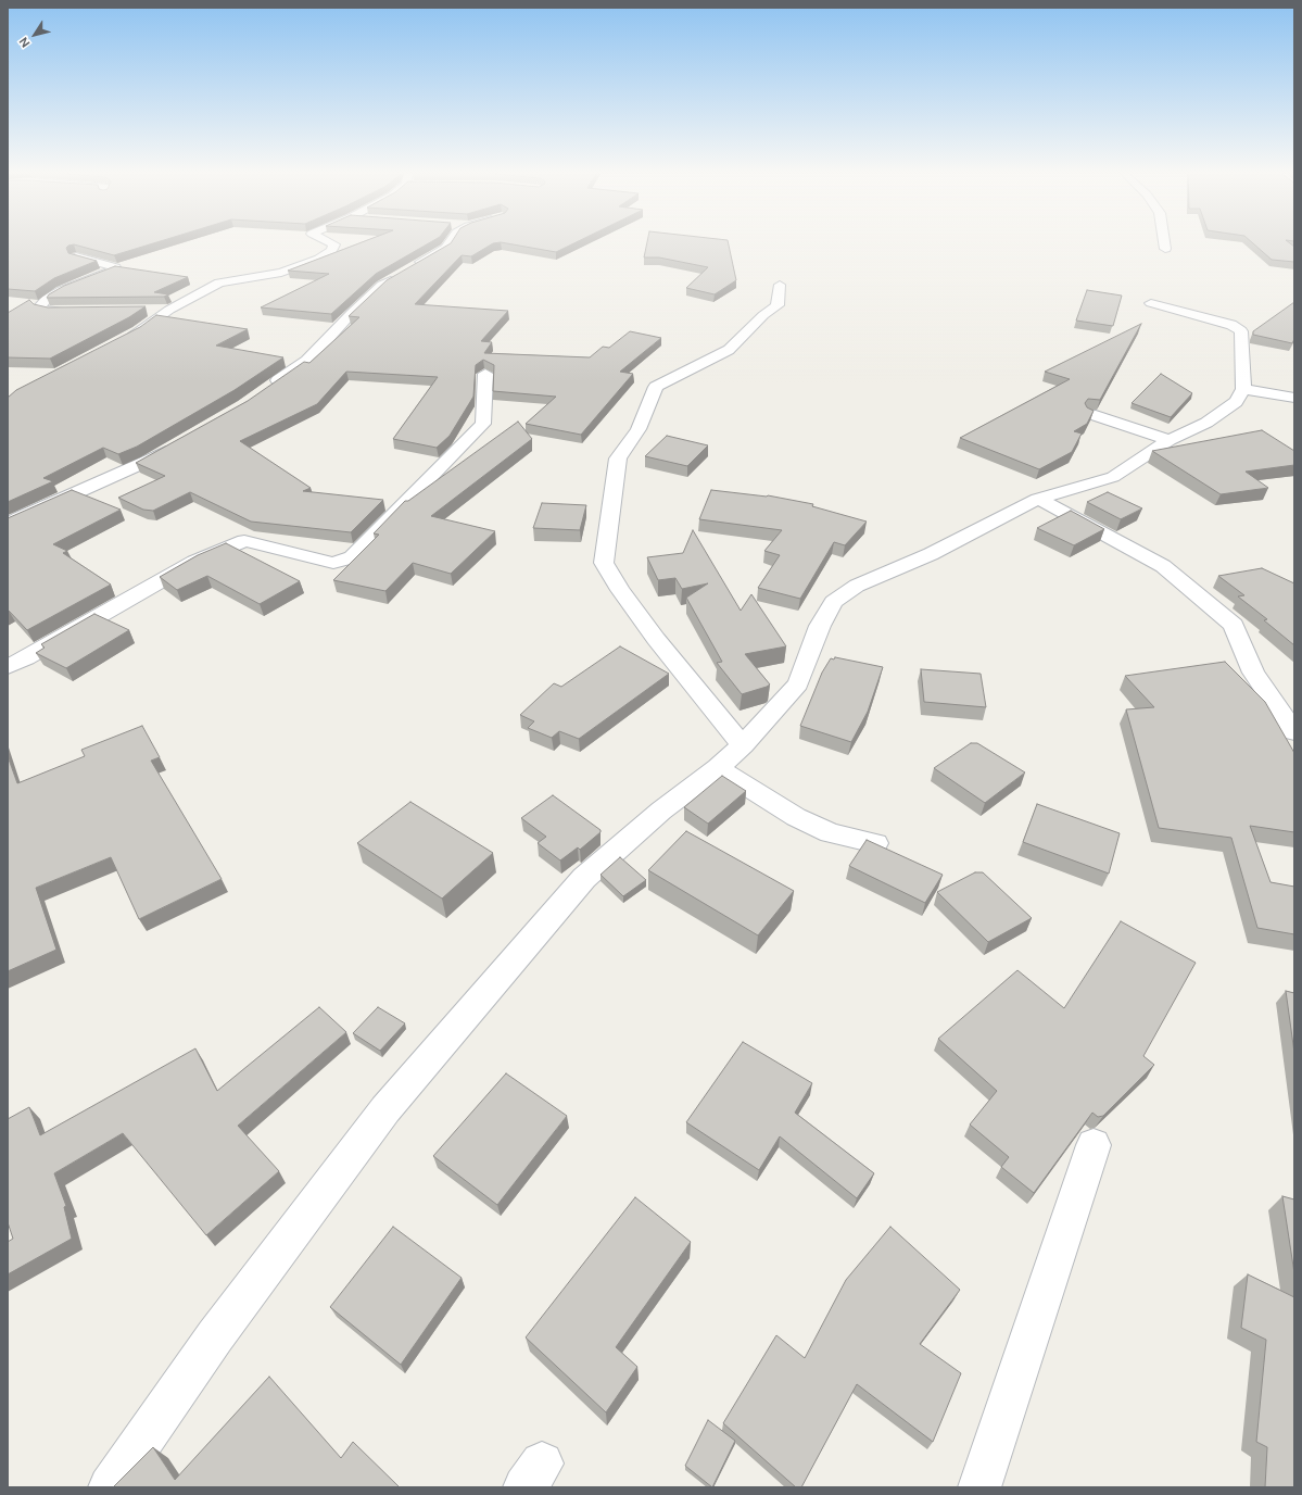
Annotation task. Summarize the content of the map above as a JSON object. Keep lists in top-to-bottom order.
{
  "north": "bottom left"
}
